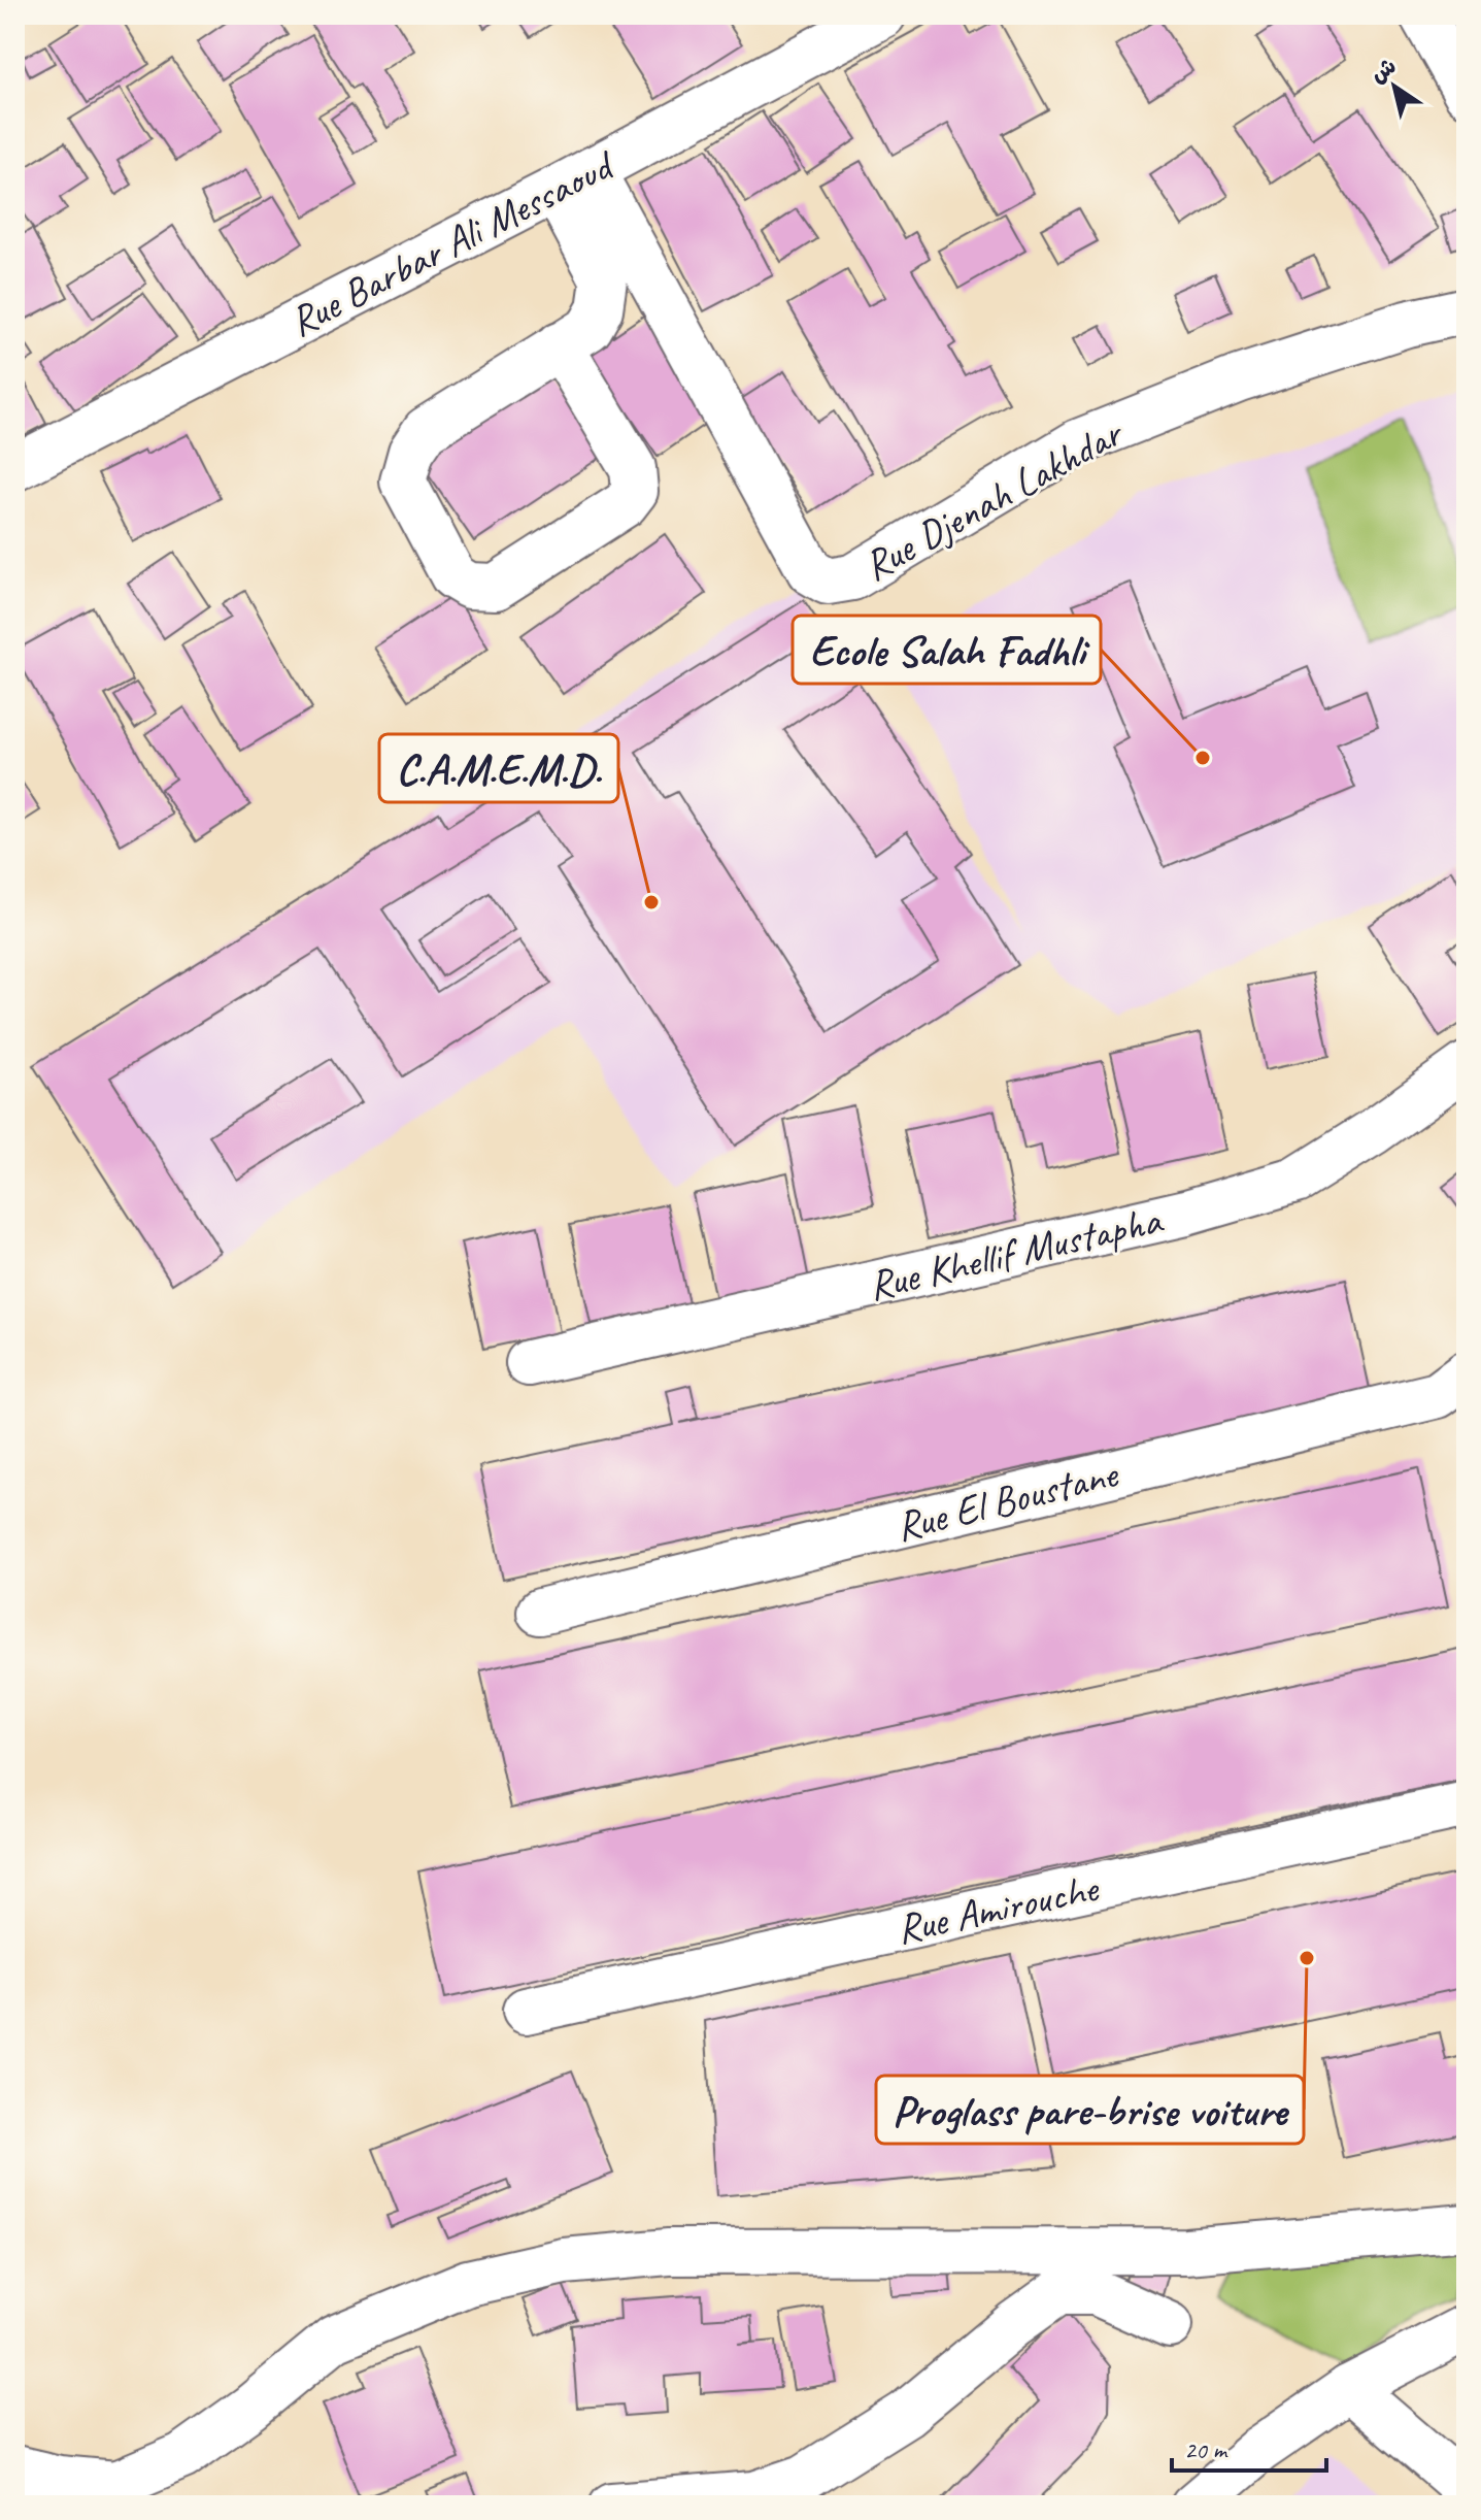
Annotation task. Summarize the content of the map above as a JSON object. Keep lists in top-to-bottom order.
{
  "streets": {
    "street": [
      "Rue Barbar Ali Messaoud",
      "Rue Djenah Lakhdar",
      "Rue Khellif Mustapha",
      "Rue El Boustane",
      "Rue Amirouche"
    ]
  },
  "crossings": [
    ["Rue Barbar Ali Messaoud", "Rue Djenah Lakhdar"]
  ],
  "places": ["Ecole Salah Fadhli", "C.A.M.E.M.D.", "Proglass pare-brise voiture"],
  "scale_bar": "20 m",
  "north": "top left"
}
